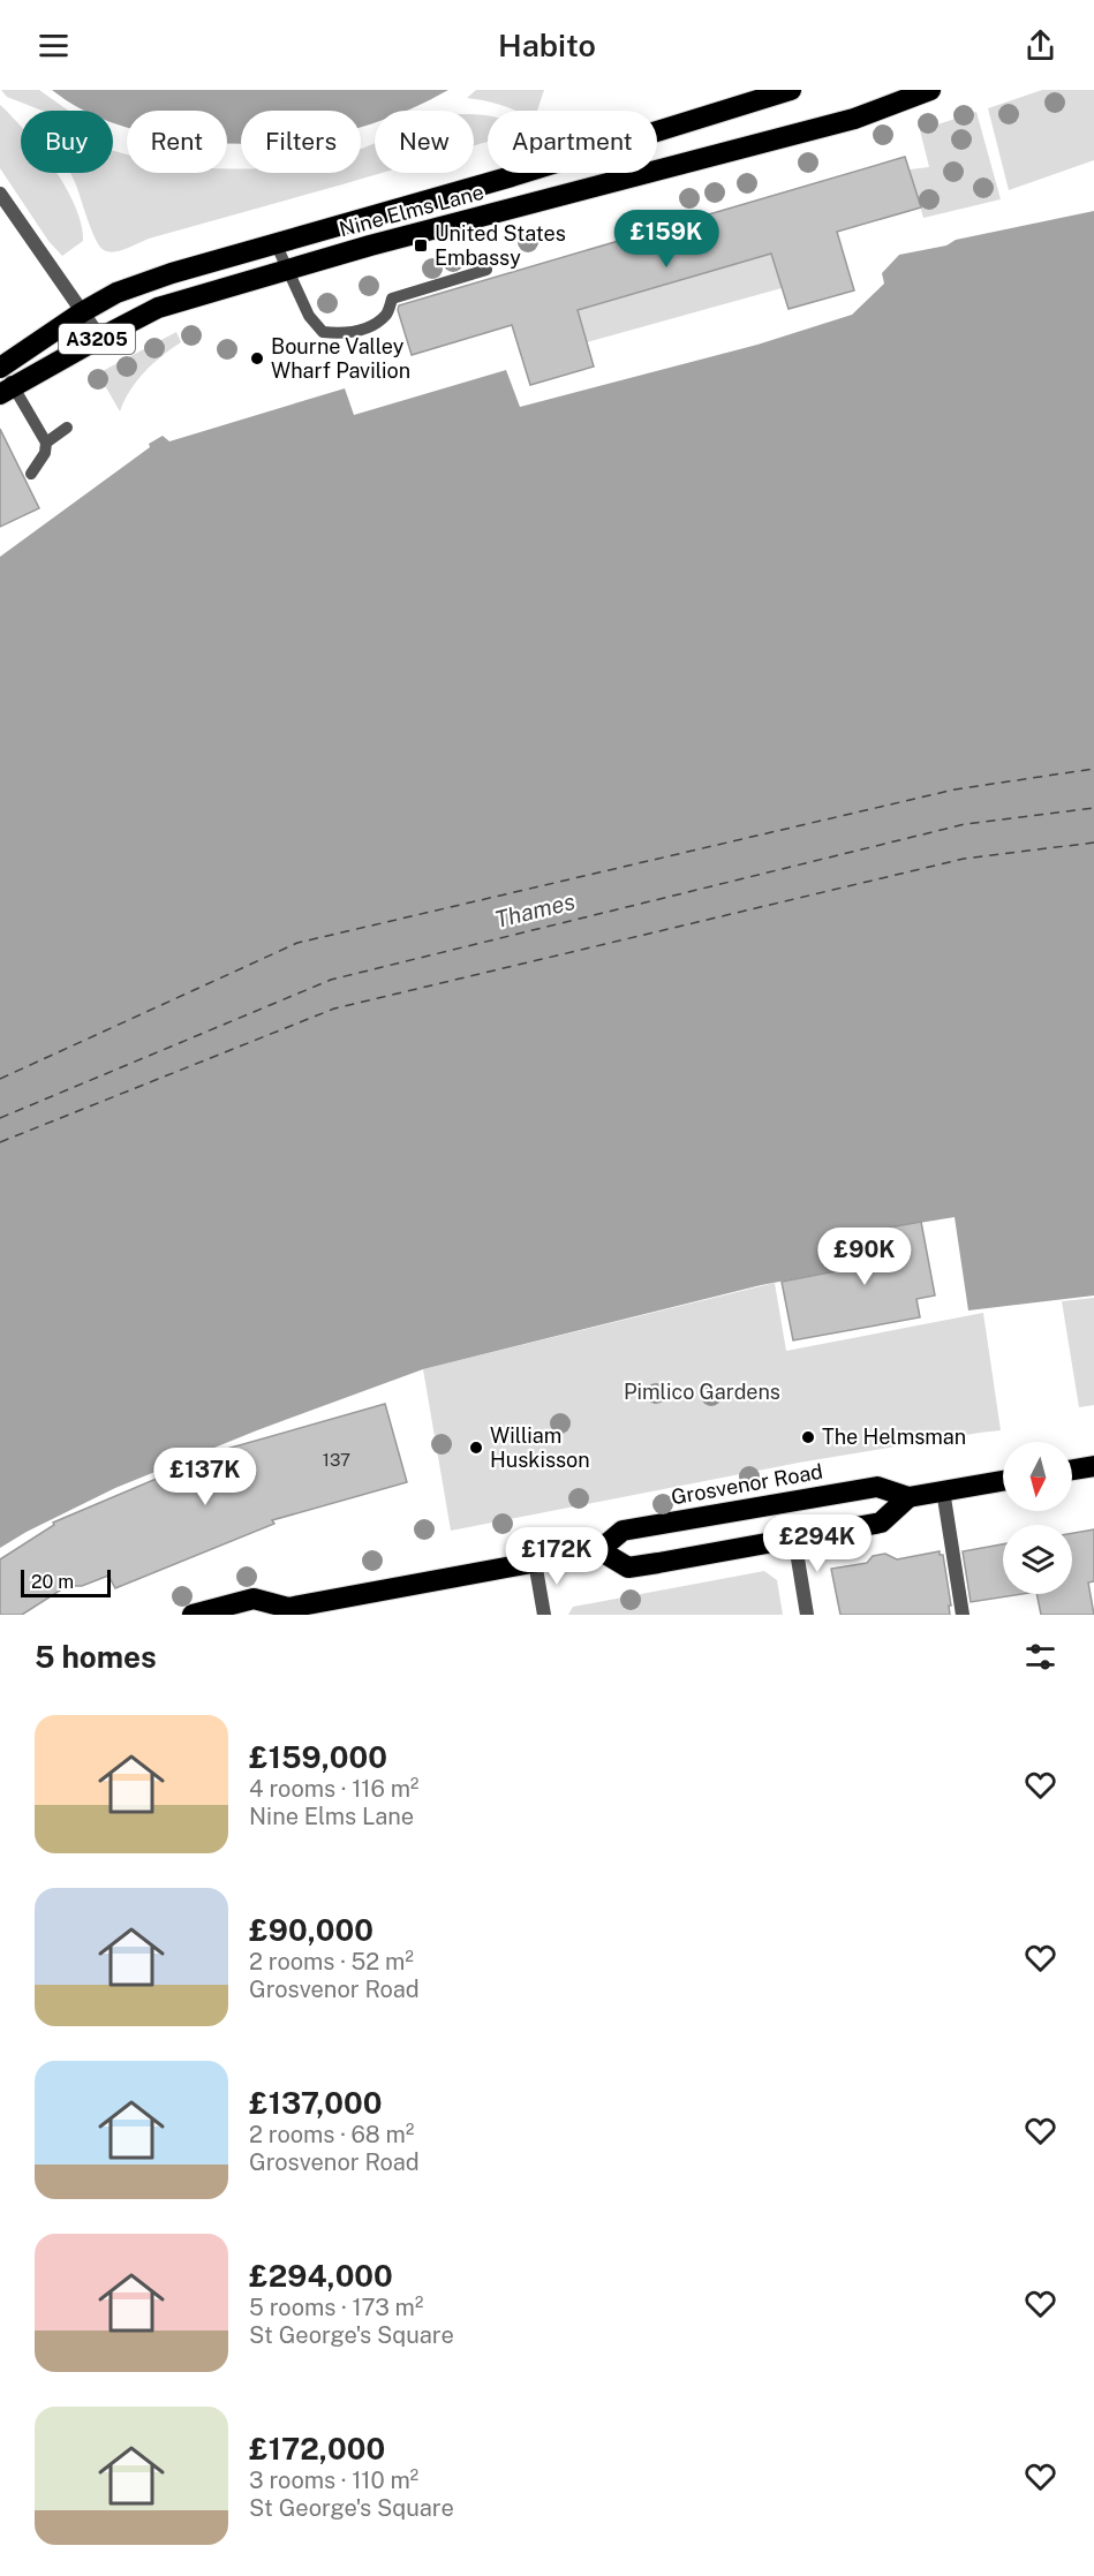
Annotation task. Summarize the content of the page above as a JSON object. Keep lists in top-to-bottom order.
{
  "streets": {
    "highway": ["Nine Elms Lane", "A3205", "Grosvenor Road"]
  },
  "water": ["Thames"],
  "parks": ["Pimlico Gardens"],
  "places": {
    "transit": ["United States Embassy"],
    "other": ["Bourne Valley Wharf Pavilion", "The Helmsman", "William Huskisson"]
  },
  "house_numbers": ["137"],
  "scale_bar": "20 m",
  "north": "bottom",
  "page": {
    "header": "Habito",
    "chip": [
      "Buy",
      "Rent",
      "Filters",
      "New",
      "Apartment"
    ],
    "price": [
      "£159K",
      "£90K",
      "£137K",
      "£294K",
      "£172K"
    ],
    "scale": "20 m",
    "heading": "5 homes",
    "list": [
      {
        "name": "£159,000",
        "note": "4 rooms · 116 m² · Nine Elms Lane"
      },
      {
        "name": "£90,000",
        "note": "2 rooms · 52 m² · Grosvenor Road"
      },
      {
        "name": "£137,000",
        "note": "2 rooms · 68 m² · Grosvenor Road"
      },
      {
        "name": "£294,000",
        "note": "5 rooms · 173 m² · St George's Square"
      },
      {
        "name": "£172,000",
        "note": "3 rooms · 110 m² · St George's Square"
      }
    ]
  }
}
